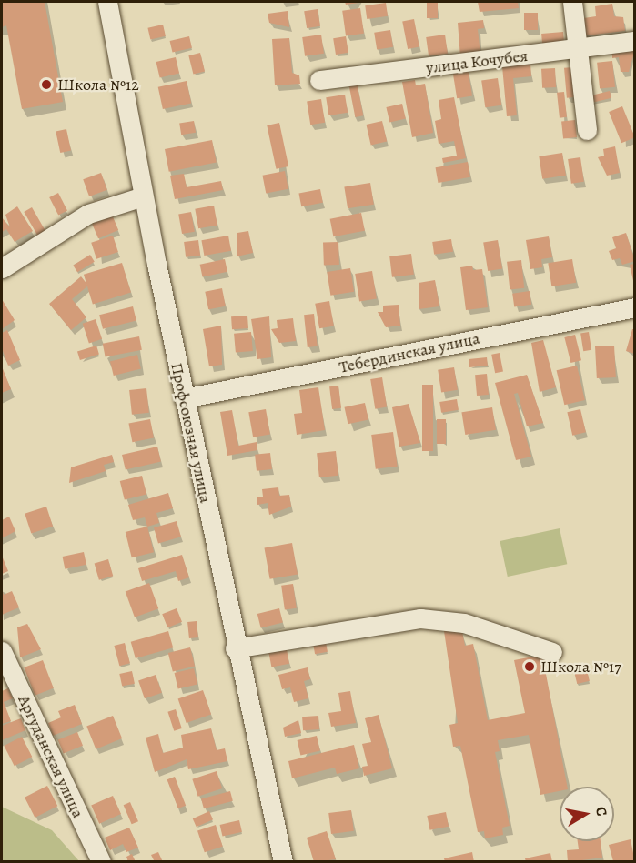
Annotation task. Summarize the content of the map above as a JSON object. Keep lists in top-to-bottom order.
{
  "streets": {
    "street": [
      "улица Кочубея",
      "Тебердинская улица",
      "Профсоюзная улица",
      "Аргуданская улица"
    ]
  },
  "crossings": [
    ["Тебердинская улица", "Профсоюзная улица"]
  ],
  "places": ["Школа №12", "Школа №17"],
  "north": "right"
}
